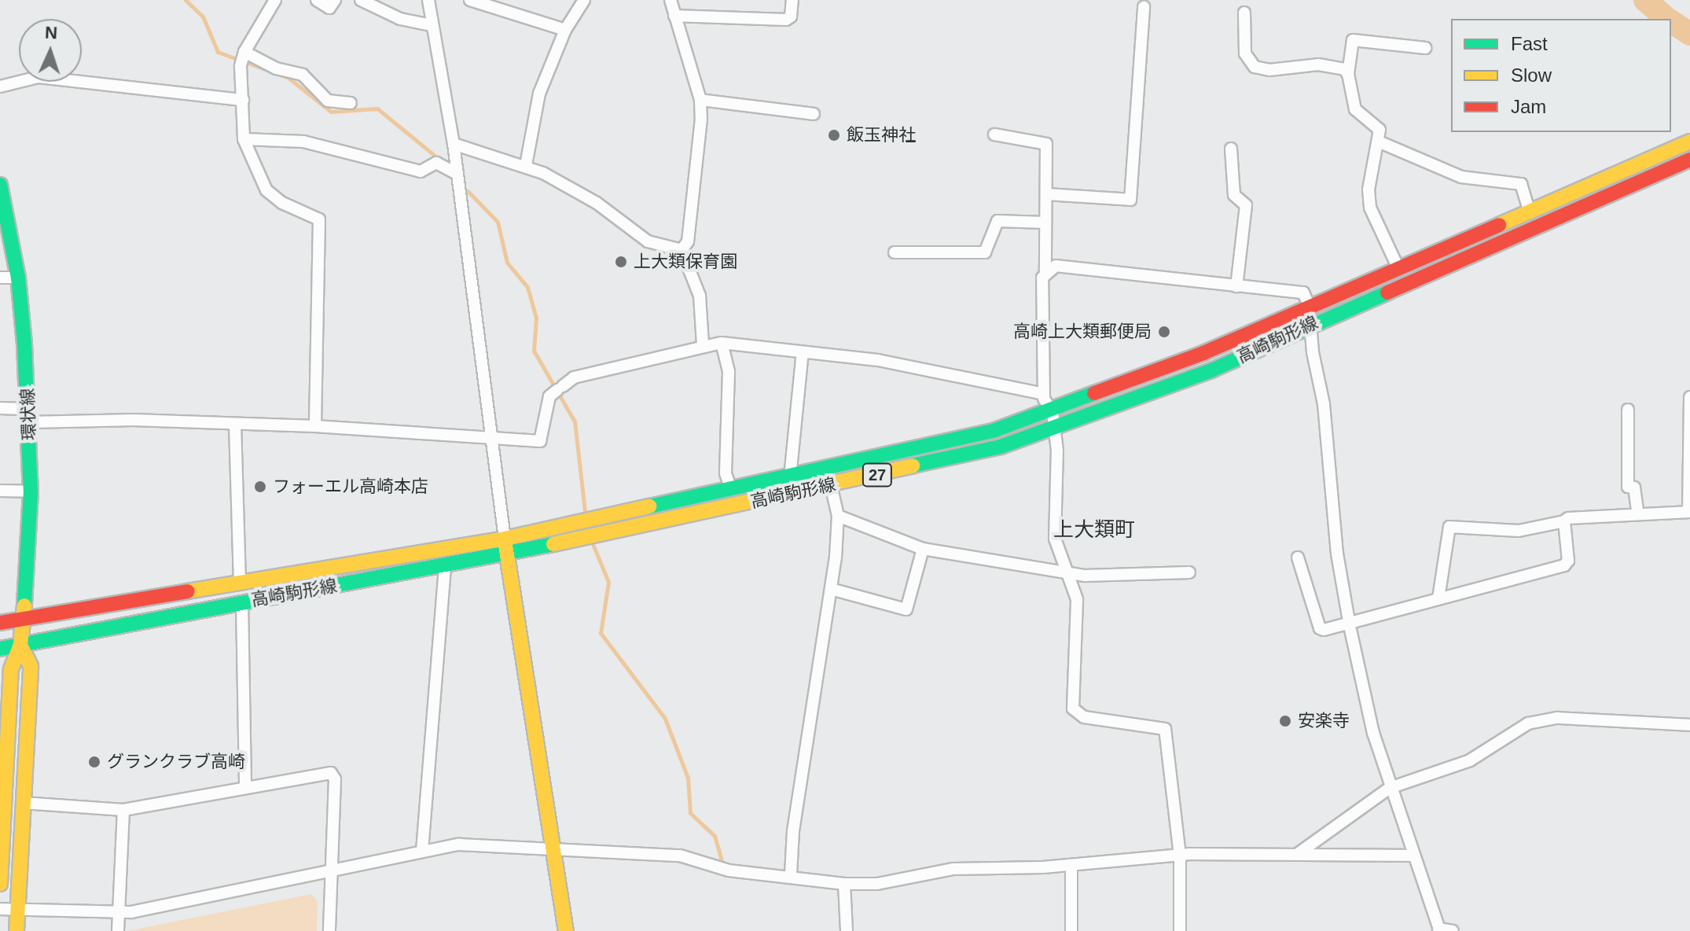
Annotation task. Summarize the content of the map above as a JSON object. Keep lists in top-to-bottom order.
{
  "streets": {
    "main road": ["高崎駒形線", "環状線", "27"]
  },
  "crossings": [
    ["高崎駒形線", "環状線"]
  ],
  "districts": ["上大類町"],
  "places": [
    "飯玉神社",
    "上大類保育園",
    "高崎上大類郵便局",
    "フォーエル高崎本店",
    "安楽寺",
    "グランクラブ高崎"
  ],
  "legend": ["Fast", "Slow", "Jam"],
  "north": "top"
}
